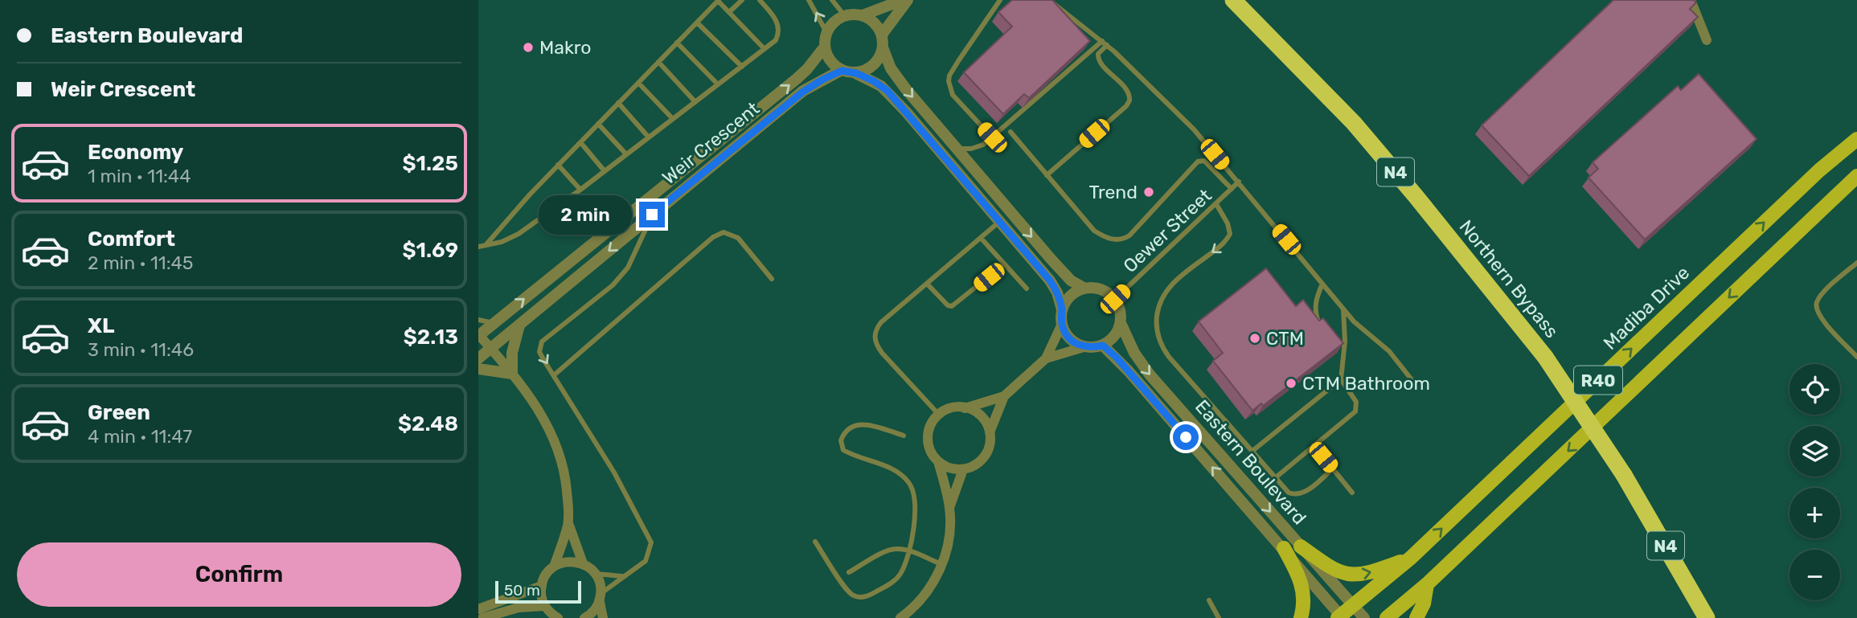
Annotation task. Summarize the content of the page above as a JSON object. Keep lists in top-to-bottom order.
{
  "streets": {
    "highway": ["N4", "Northern Bypass"],
    "main road": ["Madiba Drive", "R40"],
    "street": ["Weir Crescent", "Eastern Boulevard"],
    "lane": ["Oewer Street"]
  },
  "crossings": [
    ["Oewer Street", "Eastern Boulevard"],
    ["Madiba Drive", "Eastern Boulevard"]
  ],
  "places": [
    "Makro",
    "Trend",
    "CTM",
    "CTM Bathroom"
  ],
  "scale_bar": "50 m",
  "page": {
    "banner": ["Eastern Boulevard", "Weir Crescent"],
    "list": [
      {
        "name": "Economy",
        "note": "1 min · 11:44",
        "value": "$1.25"
      },
      {
        "name": "Comfort",
        "note": "2 min · 11:45",
        "value": "$1.69"
      },
      {
        "name": "XL",
        "note": "3 min · 11:46",
        "value": "$2.13"
      },
      {
        "name": "Green",
        "note": "4 min · 11:47",
        "value": "$2.48"
      }
    ],
    "bubble": "2 min",
    "map_buttons": ["+", "−"],
    "buttons": "Confirm",
    "scale": "50 m"
  }
}
